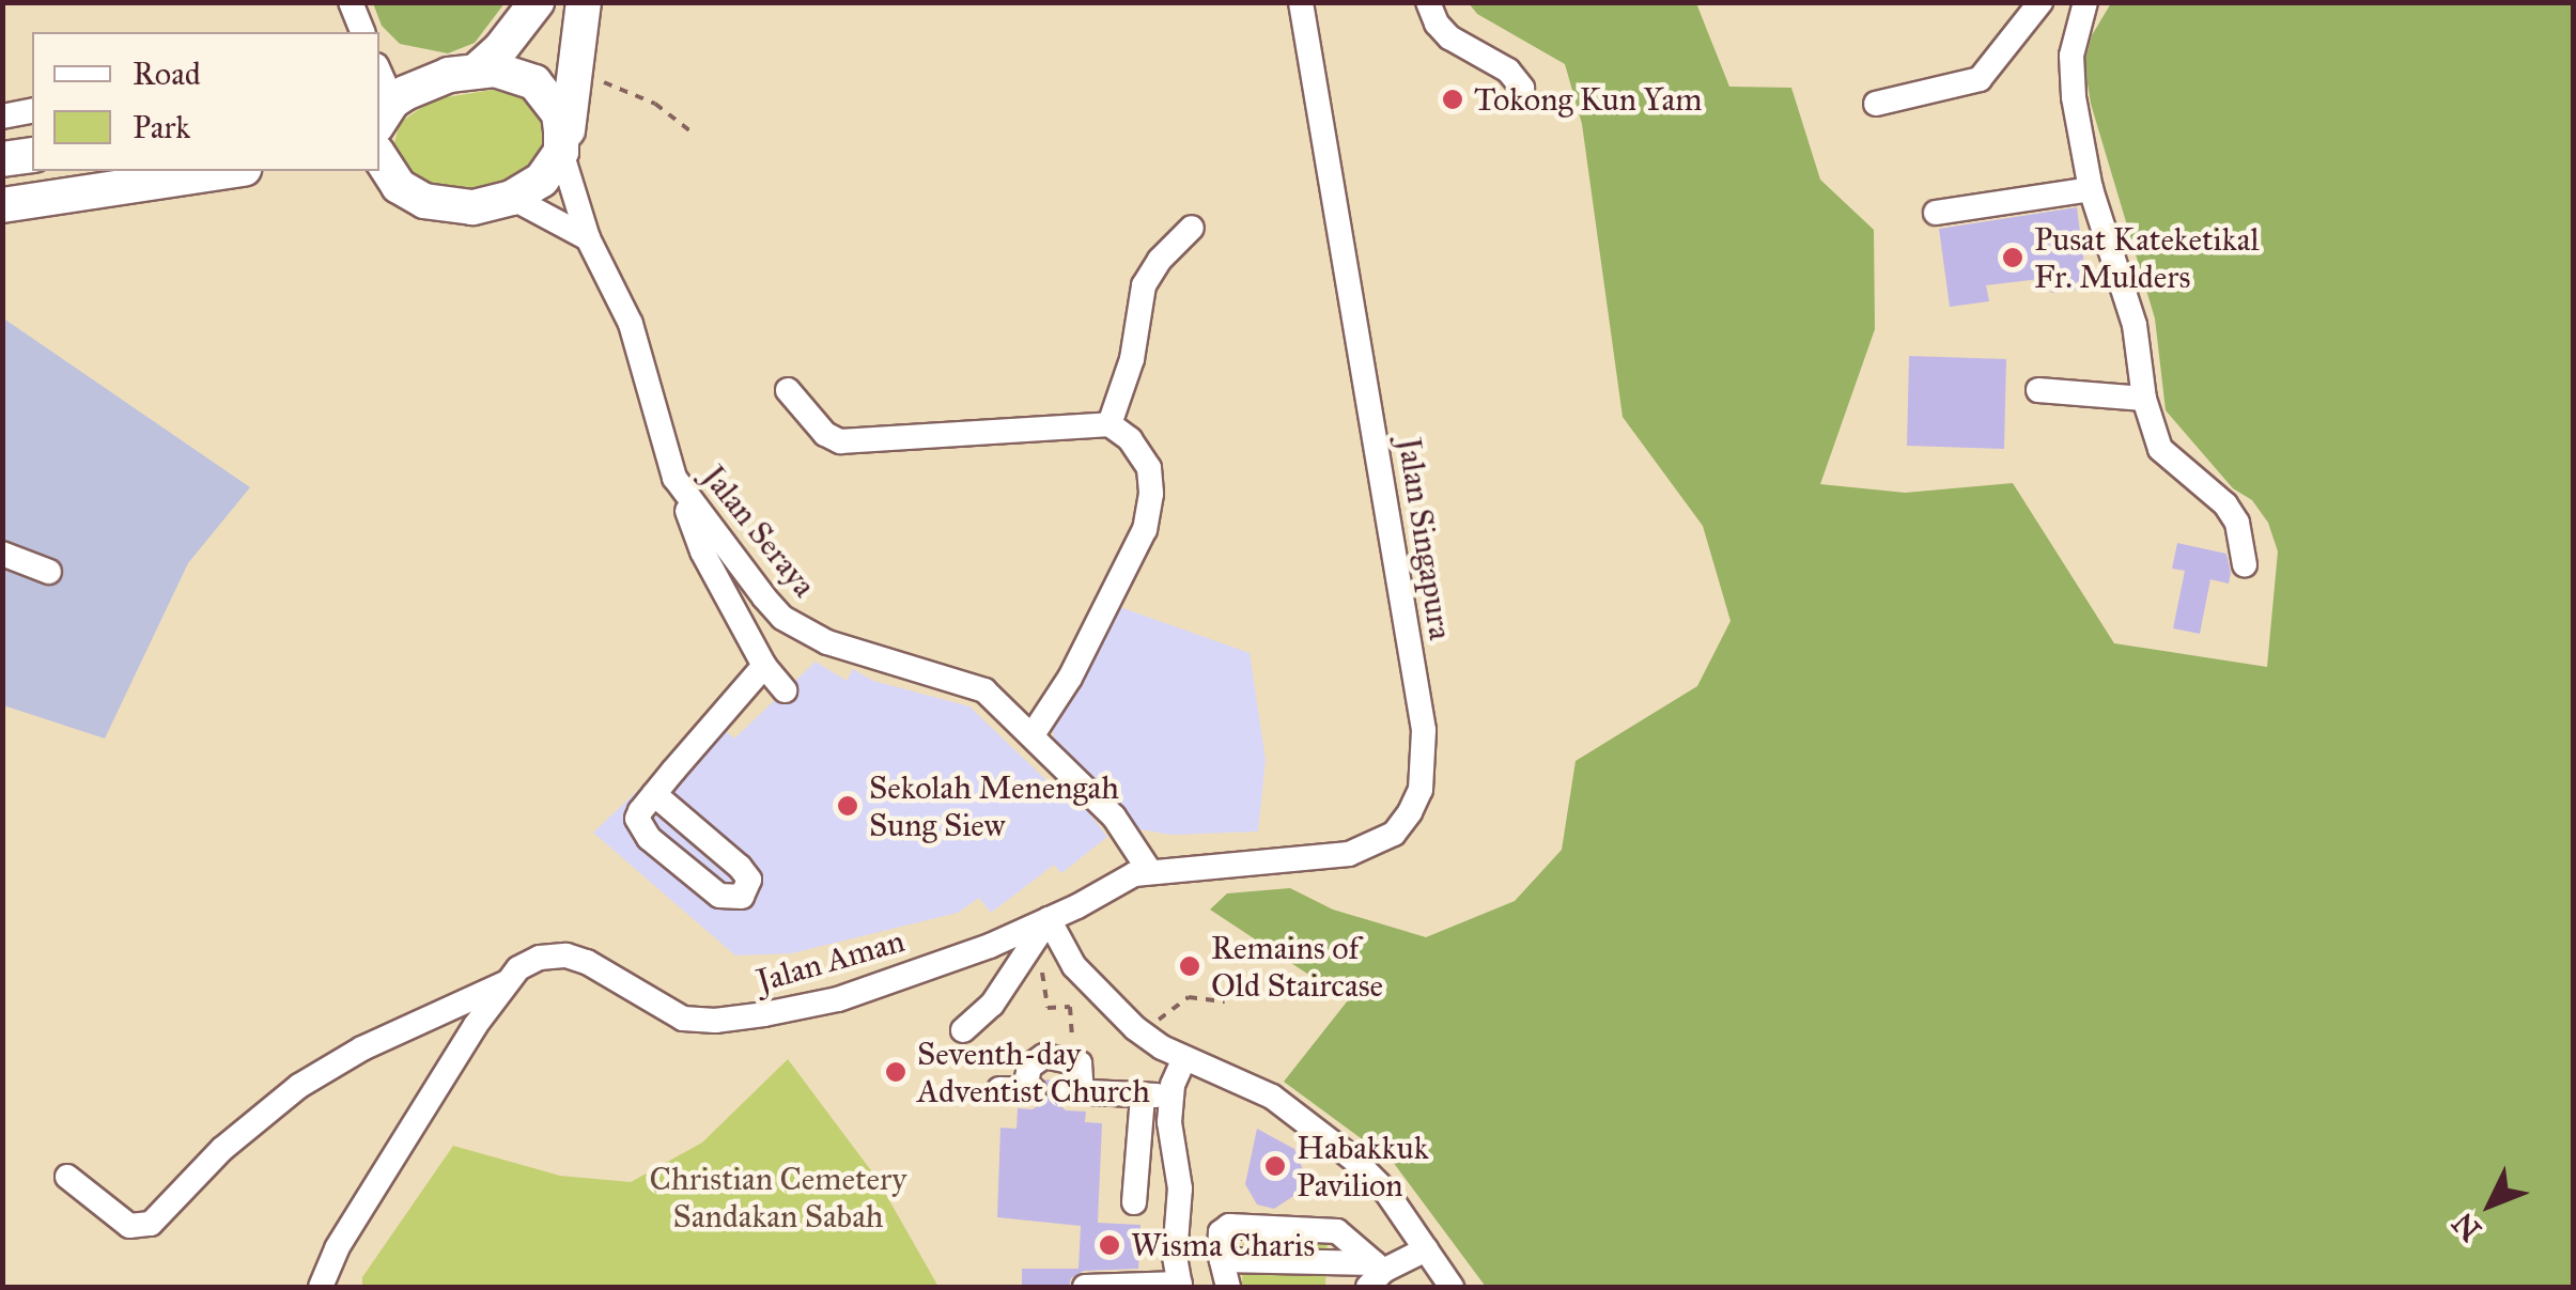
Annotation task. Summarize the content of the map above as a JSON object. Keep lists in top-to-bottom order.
{
  "streets": {
    "street": ["Jalan Seraya", "Jalan Singapura", "Jalan Aman"]
  },
  "crossings": [
    ["Jalan Seraya", "Jalan Singapura"],
    ["Jalan Seraya", "Jalan Aman"],
    ["Jalan Singapura", "Jalan Aman"]
  ],
  "parks": ["Christian Cemetery Sandakan Sabah"],
  "places": [
    "Tokong Kun Yam",
    "Pusat Kateketikal Fr. Mulders",
    "Sekolah Menengah Sung Siew",
    "Remains of Old Staircase",
    "Seventh-day Adventist Church",
    "Habakkuk Pavilion",
    "Wisma Charis"
  ],
  "legend": ["Road", "Park"],
  "north": "bottom left"
}
